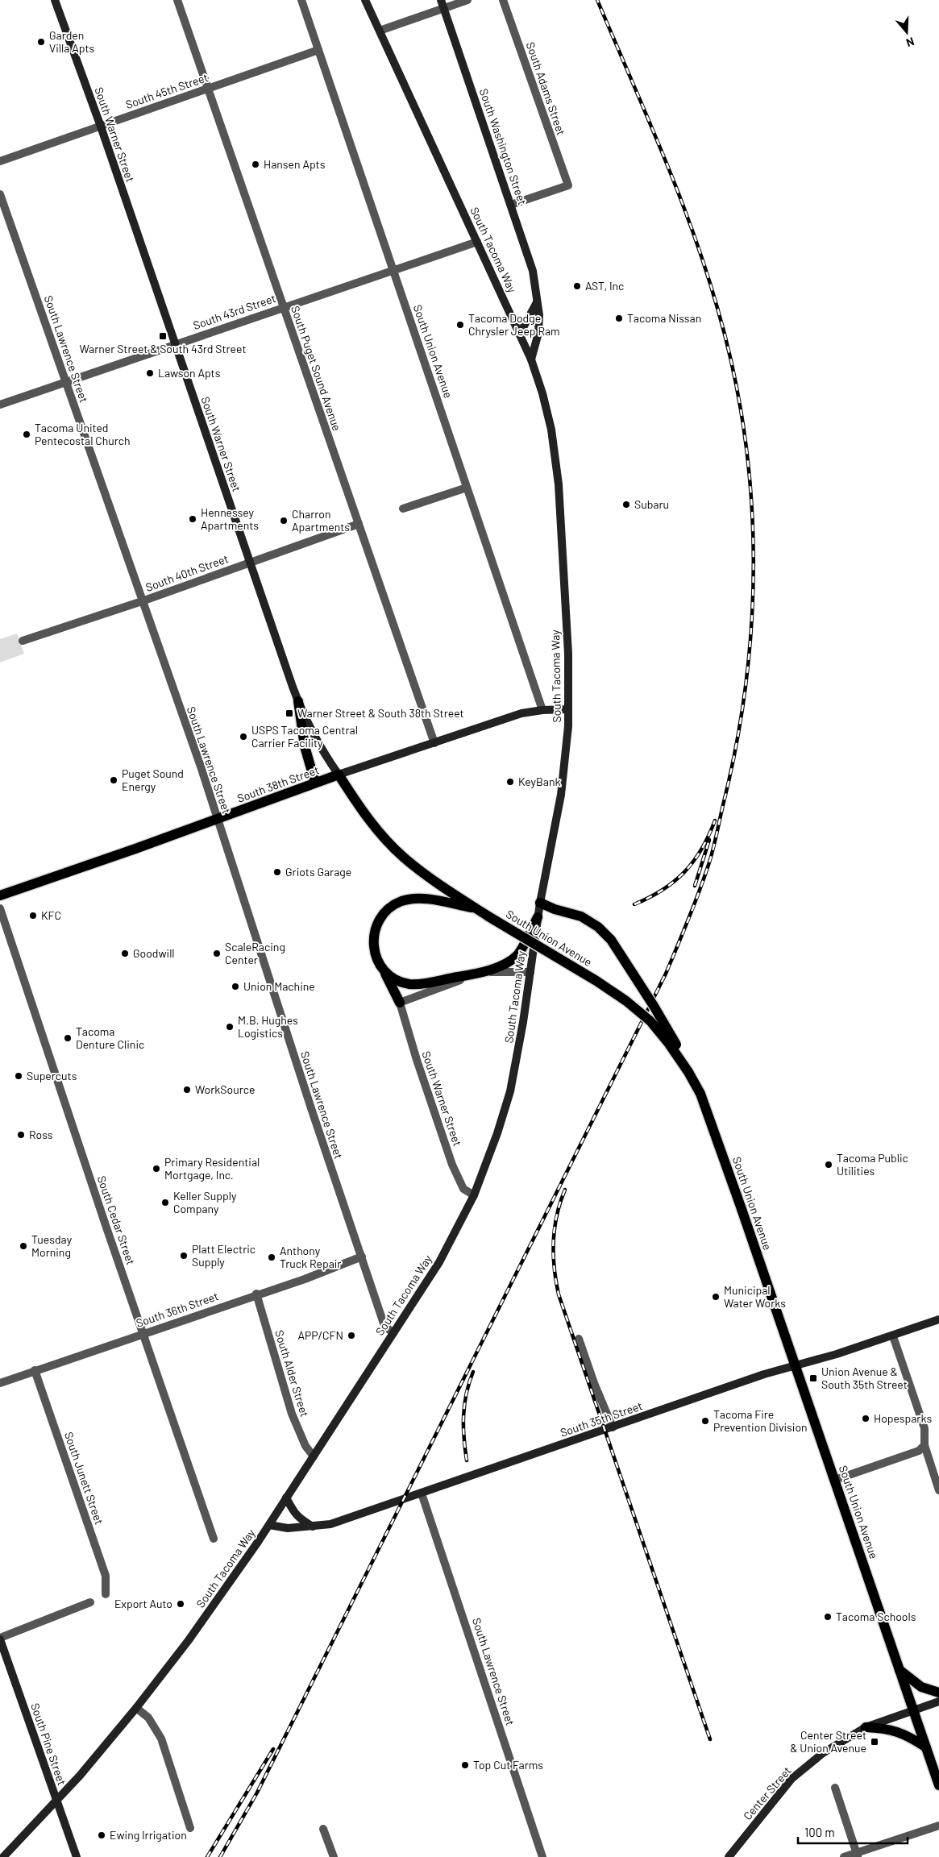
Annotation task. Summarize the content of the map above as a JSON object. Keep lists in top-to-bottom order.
{
  "streets": {
    "main road": [
      "South Warner Street",
      "South Washington Street",
      "South Tacoma Way",
      "South Union Avenue",
      "South 38th Street",
      "South 35th Street",
      "South Pine Street",
      "Center Street"
    ],
    "street": [
      "South Adams Street",
      "South 45th Street",
      "South 43rd Street",
      "South Lawrence Street",
      "South Puget Sound Avenue",
      "South 40th Street",
      "South Cedar Street",
      "South 36th Street",
      "South Alder Street",
      "South Junett Street"
    ]
  },
  "crossings": [
    ["South Adams Street", "South Washington Street"],
    ["South 45th Street", "South Warner Street"],
    ["South 45th Street", "South Union Avenue"],
    ["South 45th Street", "South Puget Sound Avenue"],
    ["South Warner Street", "South Tacoma Way"],
    ["South Warner Street", "South 43rd Street"],
    ["South Warner Street", "South Union Avenue"],
    ["South Warner Street", "South 40th Street"],
    ["South Warner Street", "South 38th Street"],
    ["South Washington Street", "South Tacoma Way"],
    ["South Tacoma Way", "South 43rd Street"],
    ["South Tacoma Way", "South Lawrence Street"],
    ["South Tacoma Way", "South 38th Street"],
    ["South Tacoma Way", "South Alder Street"],
    ["South Tacoma Way", "South 35th Street"],
    ["South Tacoma Way", "South Pine Street"],
    ["South 43rd Street", "South Lawrence Street"],
    ["South 43rd Street", "South Union Avenue"],
    ["South 43rd Street", "South Puget Sound Avenue"],
    ["South Lawrence Street", "South 40th Street"],
    ["South Lawrence Street", "South 38th Street"],
    ["South Lawrence Street", "South 36th Street"],
    ["South Lawrence Street", "South 35th Street"],
    ["South Union Avenue", "South 38th Street"],
    ["South Union Avenue", "South 35th Street"],
    ["South Union Avenue", "Center Street"],
    ["South Puget Sound Avenue", "South 40th Street"],
    ["South Puget Sound Avenue", "South 38th Street"],
    ["South Cedar Street", "South 36th Street"],
    ["South 36th Street", "South Alder Street"],
    ["South 36th Street", "South Junett Street"]
  ],
  "places": {
    "other": [
      "Garden Villa Apts",
      "Hansen Apts",
      "AST, Inc",
      "Tacoma Nissan",
      "Tacoma Dodge Chrysler Jeep Ram",
      "Lawson Apts",
      "Tacoma United Pentecostal Church",
      "Subaru",
      "Hennessey Apartments",
      "Charron Apartments",
      "USPS Tacoma Central Carrier Facility",
      "Puget Sound Energy",
      "KeyBank",
      "Griots Garage",
      "KFC",
      "Goodwill",
      "ScaleRacing Center",
      "Union Machine",
      "M.B. Hughes Logistics",
      "Tacoma Denture Clinic",
      "Supercuts",
      "WorkSource",
      "Ross",
      "Tacoma Public Utilities",
      "Primary Residential Mortgage, Inc.",
      "Keller Supply Company",
      "Tuesday Morning",
      "Platt Electric Supply",
      "Anthony Truck Repair",
      "Municipal Water Works",
      "APP/CFN",
      "Hopesparks",
      "Tacoma Fire Prevention Division",
      "Export Auto",
      "Tacoma Schools",
      "Top Cut Farms",
      "Ewing Irrigation"
    ],
    "transit": [
      "Warner Street & South 43rd Street",
      "Warner Street & South 38th Street",
      "Union Avenue & South 35th Street",
      "Center Street & Union Avenue"
    ]
  },
  "scale_bar": "100 m",
  "north": "bottom"
}
